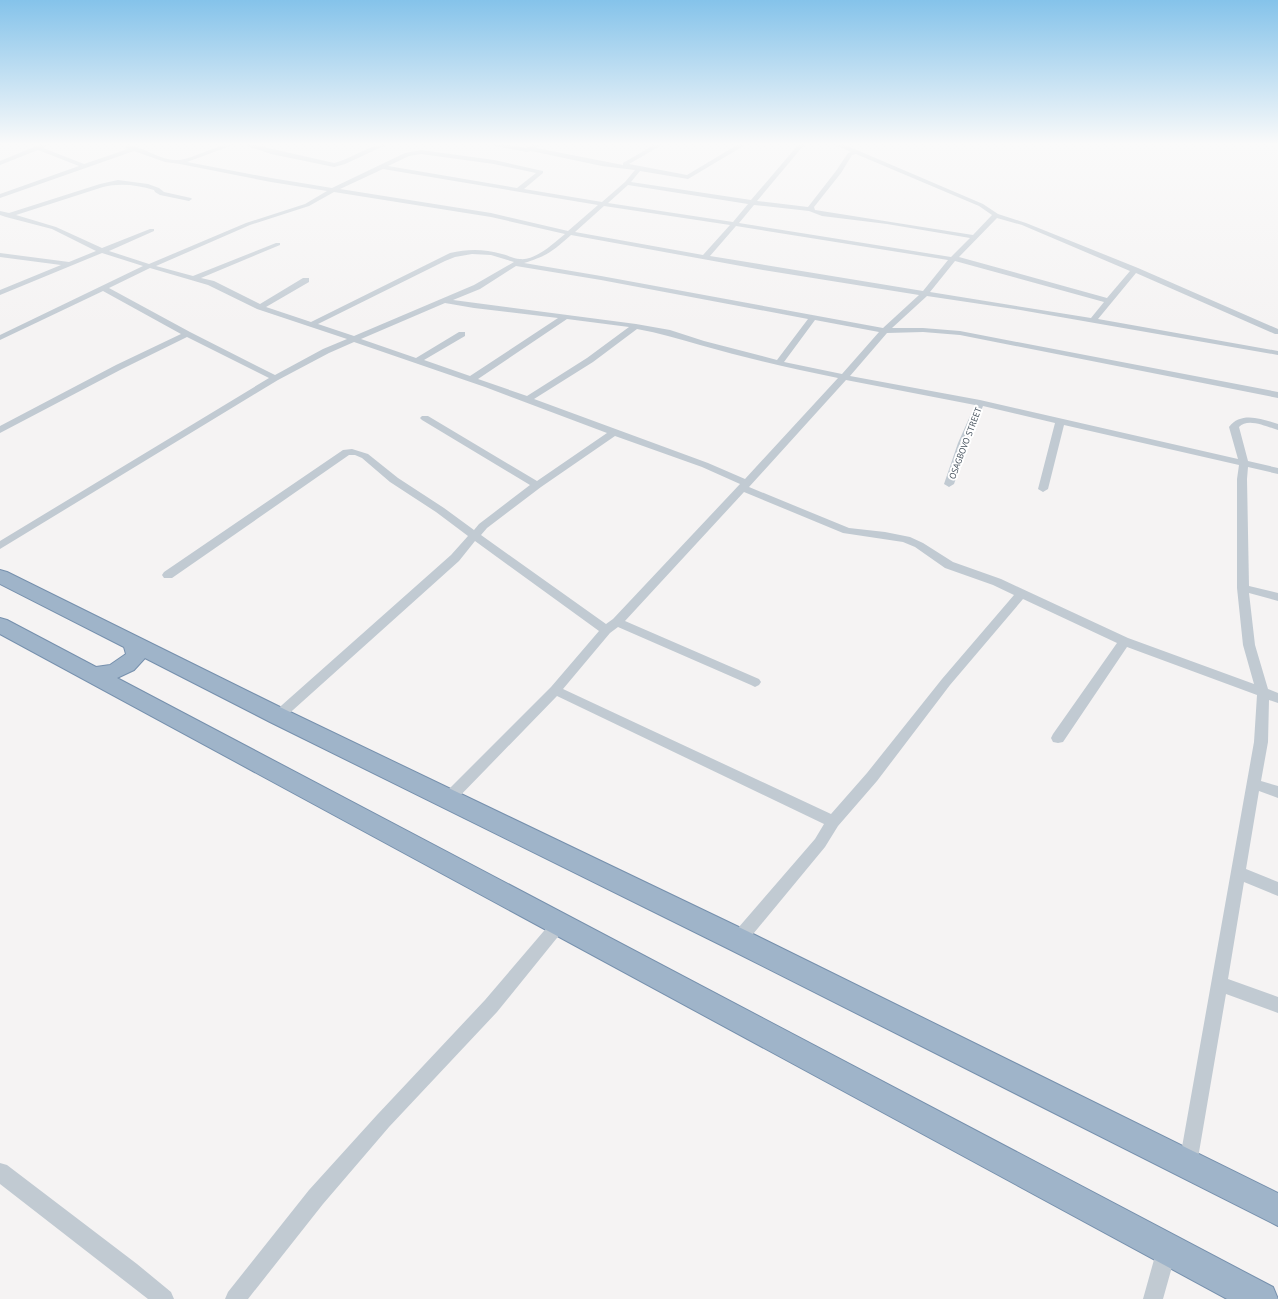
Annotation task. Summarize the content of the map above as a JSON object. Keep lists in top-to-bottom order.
{
  "streets": {
    "street": ["OSAGBOVO STREET"]
  }
}
